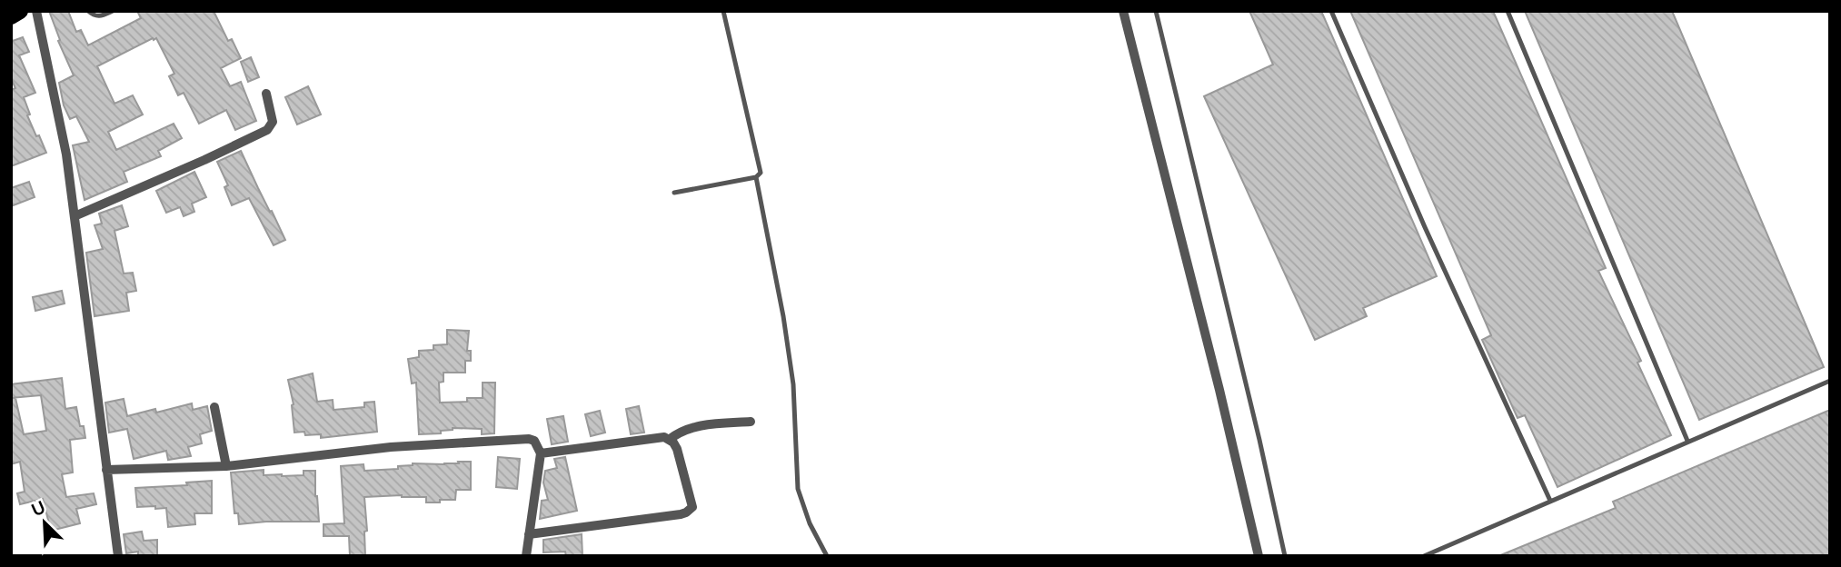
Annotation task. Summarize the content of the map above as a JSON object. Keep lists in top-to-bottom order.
{
  "north": "top left"
}
